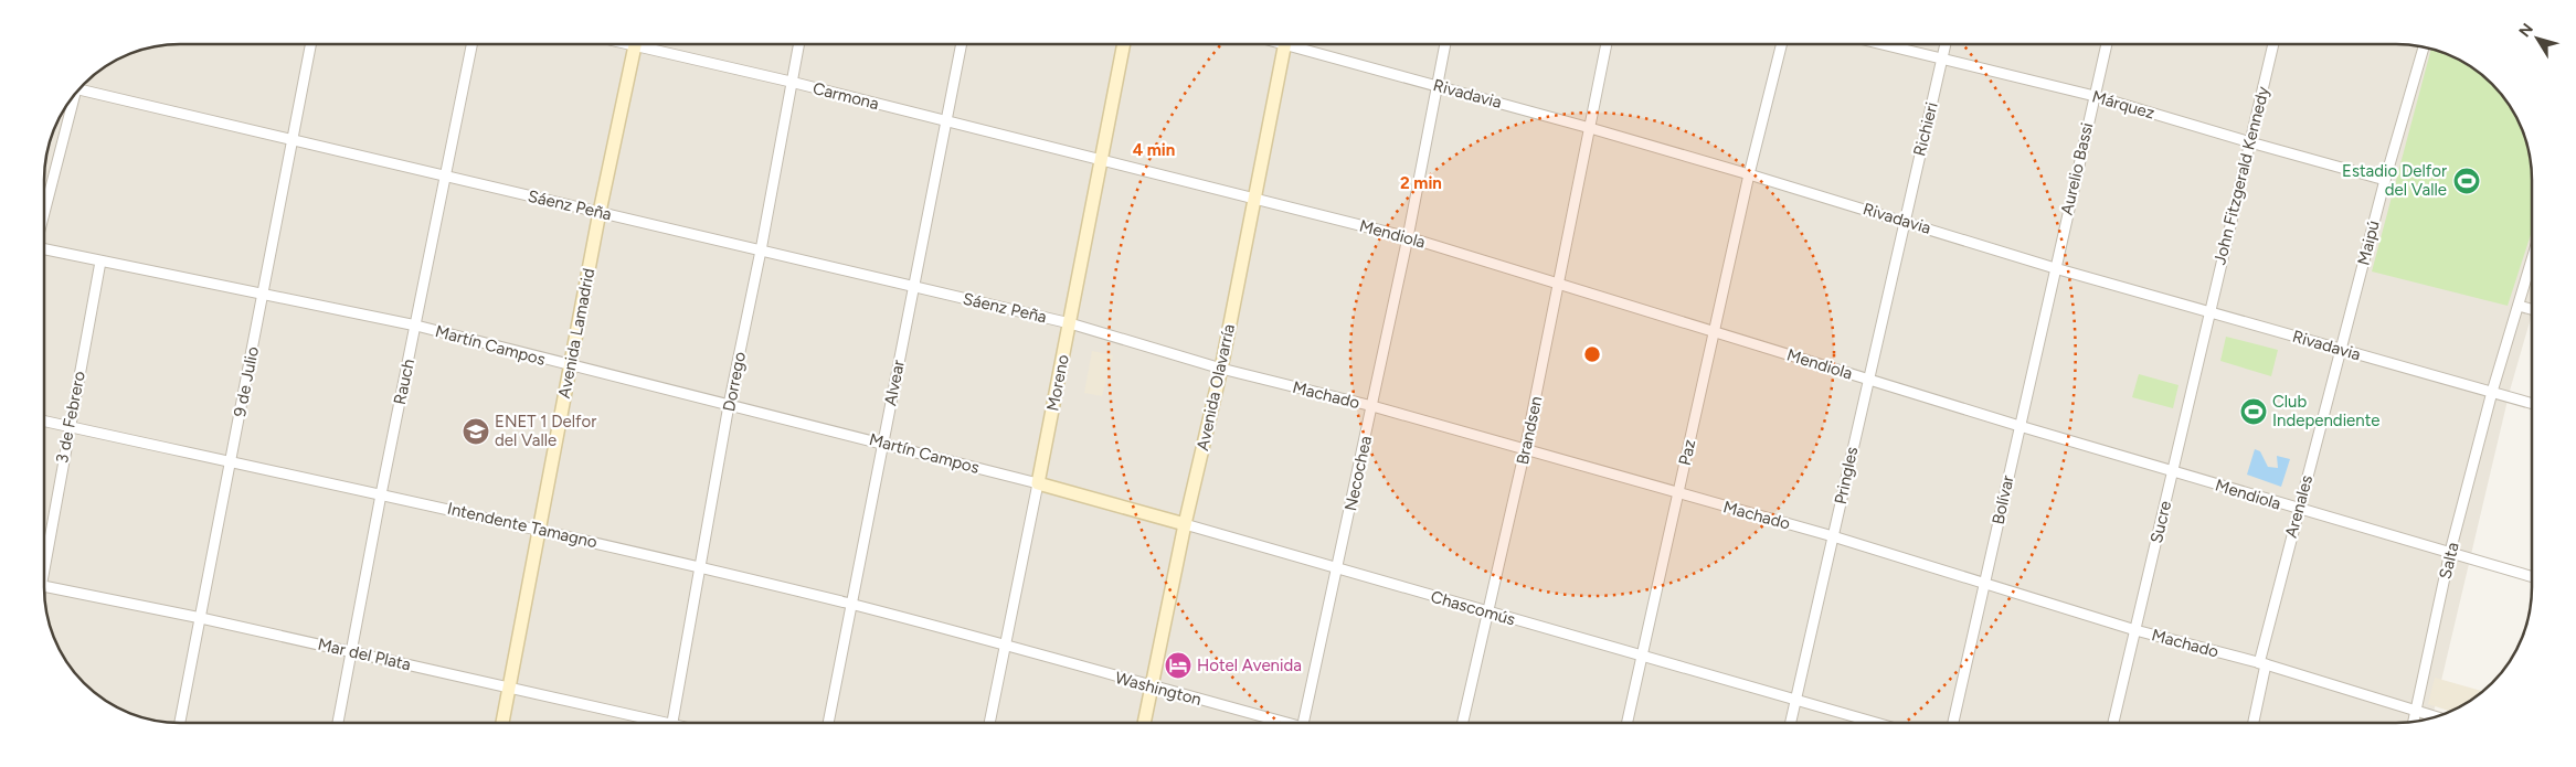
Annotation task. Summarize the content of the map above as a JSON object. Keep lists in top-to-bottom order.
{
  "streets": {
    "main road": [
      "Avenida Lamadrid",
      "Moreno",
      "Avenida Olavarría",
      "Chascomús"
    ],
    "street": [
      "Rivadavia",
      "Carmona",
      "Márquez",
      "Richieri",
      "Aurelio Bassi",
      "John Fitzgerald Kennedy",
      "Sáenz Peña",
      "Mendiola",
      "Maipú",
      "Martín Campos",
      "9 de Julio",
      "Rauch",
      "Dorrego",
      "Alvear",
      "Machado",
      "3 de Febrero",
      "Brandsen",
      "Paz",
      "Necochea",
      "Pringles",
      "Bolívar",
      "Arenales",
      "Sucre",
      "Intendente Tamagno",
      "Salta",
      "Mar del Plata",
      "Washington"
    ]
  },
  "crossings": [
    ["Rivadavia", "Richieri"],
    ["Rivadavia", "Aurelio Bassi"],
    ["Rivadavia", "John Fitzgerald Kennedy"],
    ["Rivadavia", "Maipú"],
    ["Rivadavia", "Brandsen"],
    ["Rivadavia", "Paz"],
    ["Rivadavia", "Necochea"],
    ["Rivadavia", "Pringles"],
    ["Rivadavia", "Bolívar"],
    ["Rivadavia", "Arenales"],
    ["Rivadavia", "Sucre"],
    ["Rivadavia", "Salta"],
    ["Carmona", "Mendiola"],
    ["Carmona", "Dorrego"],
    ["Carmona", "Alvear"],
    ["Carmona", "Moreno"],
    ["Márquez", "Richieri"],
    ["Márquez", "Aurelio Bassi"],
    ["Márquez", "John Fitzgerald Kennedy"],
    ["Márquez", "Maipú"],
    ["Richieri", "Pringles"],
    ["Aurelio Bassi", "Bolívar"],
    ["John Fitzgerald Kennedy", "Sucre"],
    ["Sáenz Peña", "Avenida Lamadrid"],
    ["Sáenz Peña", "9 de Julio"],
    ["Sáenz Peña", "Rauch"],
    ["Sáenz Peña", "Dorrego"],
    ["Sáenz Peña", "Alvear"],
    ["Sáenz Peña", "Moreno"],
    ["Sáenz Peña", "Machado"],
    ["Mendiola", "Moreno"],
    ["Mendiola", "Avenida Olavarría"],
    ["Mendiola", "Brandsen"],
    ["Mendiola", "Paz"],
    ["Mendiola", "Necochea"],
    ["Mendiola", "Pringles"],
    ["Mendiola", "Bolívar"],
    ["Mendiola", "Arenales"],
    ["Mendiola", "Sucre"],
    ["Mendiola", "Salta"],
    ["Maipú", "Arenales"],
    ["Avenida Lamadrid", "Martín Campos"],
    ["Avenida Lamadrid", "Intendente Tamagno"],
    ["Avenida Lamadrid", "Mar del Plata"],
    ["Martín Campos", "9 de Julio"],
    ["Martín Campos", "Rauch"],
    ["Martín Campos", "Dorrego"],
    ["Martín Campos", "Alvear"],
    ["Martín Campos", "Moreno"],
    ["Martín Campos", "3 de Febrero"],
    ["Martín Campos", "Chascomús"],
    ["9 de Julio", "Intendente Tamagno"],
    ["9 de Julio", "Mar del Plata"],
    ["Rauch", "Intendente Tamagno"],
    ["Rauch", "Mar del Plata"],
    ["Dorrego", "Intendente Tamagno"],
    ["Alvear", "Intendente Tamagno"],
    ["Moreno", "Machado"],
    ["Moreno", "Intendente Tamagno"],
    ["Moreno", "Chascomús"],
    ["Moreno", "Washington"],
    ["Avenida Olavarría", "Machado"],
    ["Avenida Olavarría", "Chascomús"],
    ["Avenida Olavarría", "Washington"],
    ["Machado", "Brandsen"],
    ["Machado", "Paz"],
    ["Machado", "Necochea"],
    ["Machado", "Pringles"],
    ["Machado", "Bolívar"],
    ["Machado", "Arenales"],
    ["Machado", "Sucre"],
    ["Machado", "Salta"],
    ["3 de Febrero", "Intendente Tamagno"],
    ["Brandsen", "Chascomús"],
    ["Paz", "Chascomús"],
    ["Necochea", "Chascomús"],
    ["Pringles", "Chascomús"],
    ["Intendente Tamagno", "Washington"]
  ],
  "places": {
    "sports": ["Estadio Delfor del Valle", "Club Independiente"],
    "school or university": ["ENET 1 Delfor del Valle"],
    "hotel": ["Hotel Avenida"]
  },
  "north": "top left",
  "rings": ["4 min", "2 min"]
}
